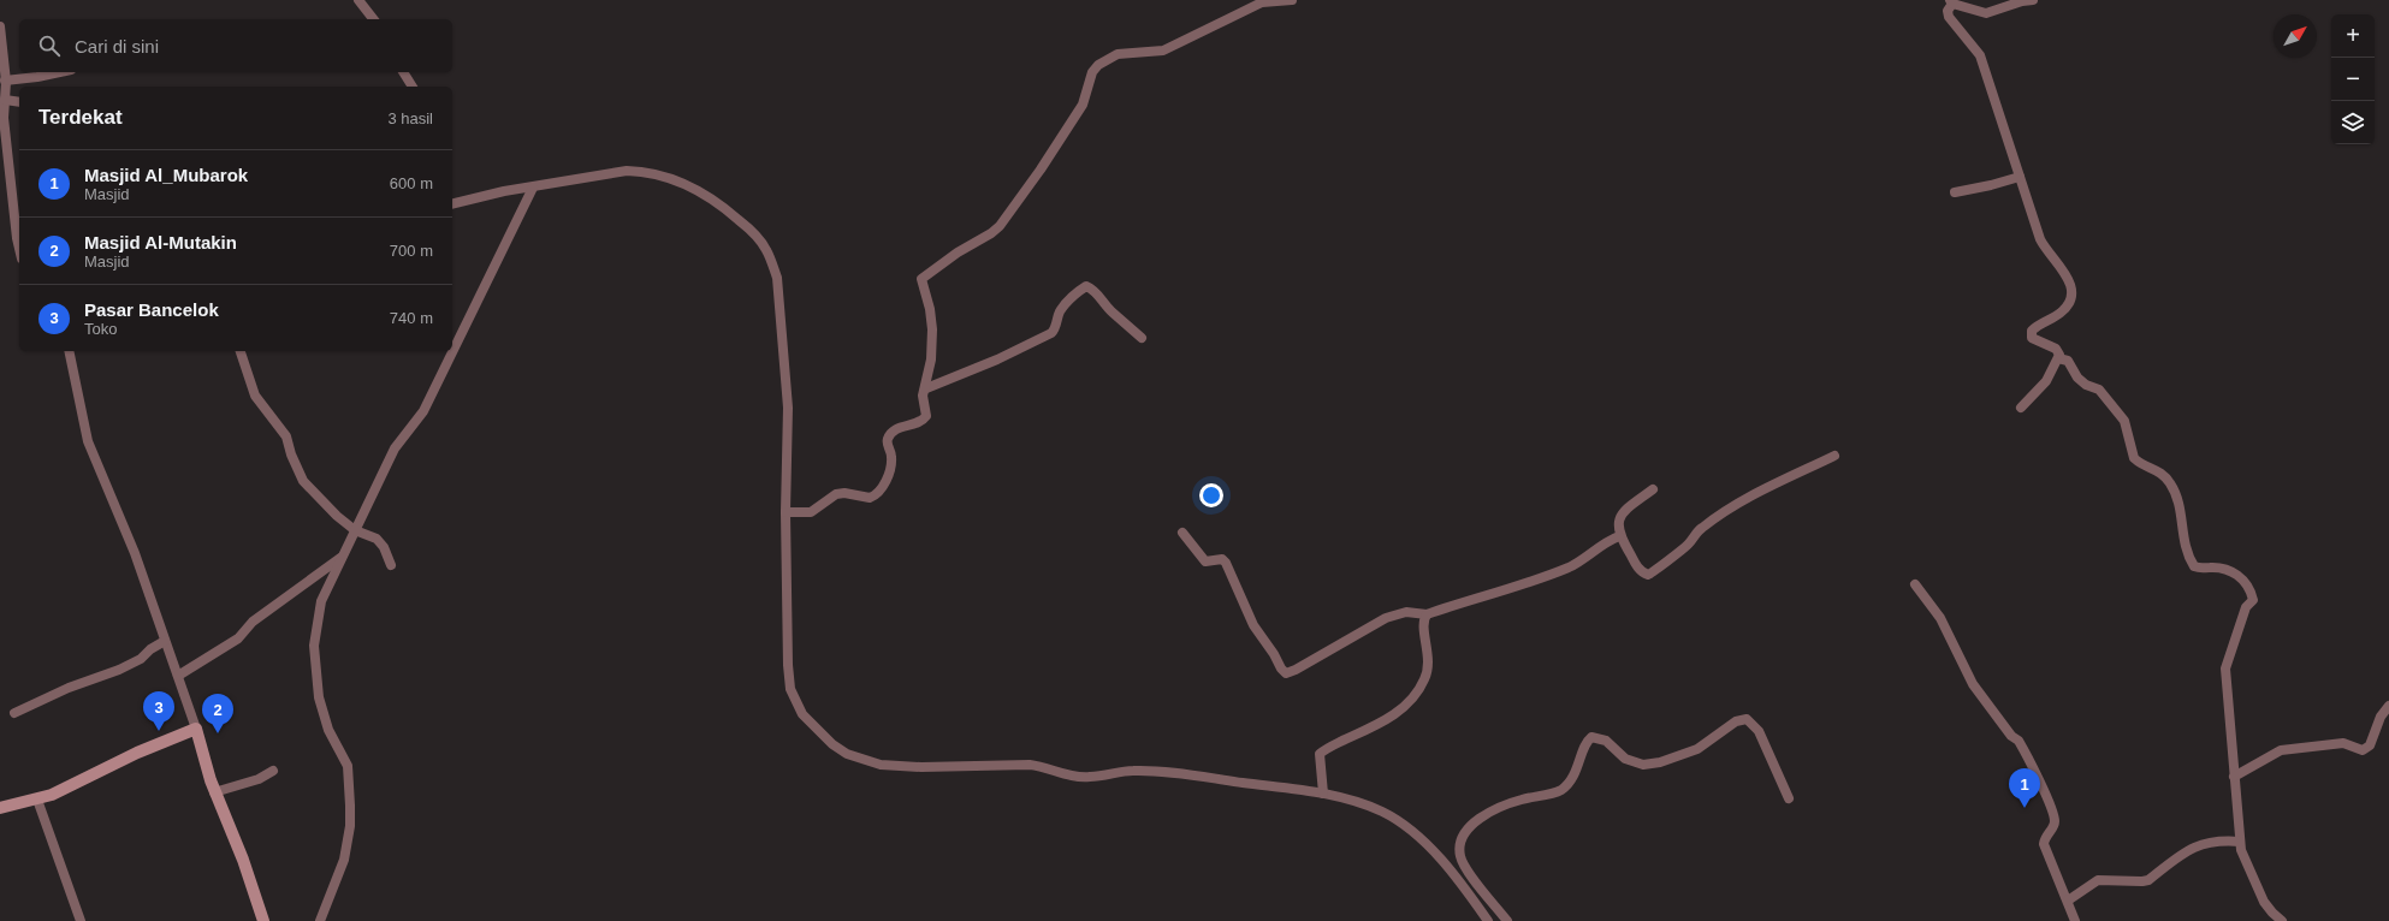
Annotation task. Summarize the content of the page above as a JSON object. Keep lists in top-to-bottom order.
{
  "north": "top right",
  "page": {
    "map_buttons": ["+", "−"],
    "search": "Cari di sini",
    "heading": ["Terdekat", "3 hasil"],
    "list": [
      {
        "mark": "1",
        "name": "Masjid Al_Mubarok",
        "note": "Masjid",
        "value": "600 m"
      },
      {
        "mark": "2",
        "name": "Masjid Al-Mutakin",
        "note": "Masjid",
        "value": "700 m"
      },
      {
        "mark": "3",
        "name": "Pasar Bancelok",
        "note": "Toko",
        "value": "740 m"
      }
    ],
    "pins": ["3", "2", "1"]
  }
}
